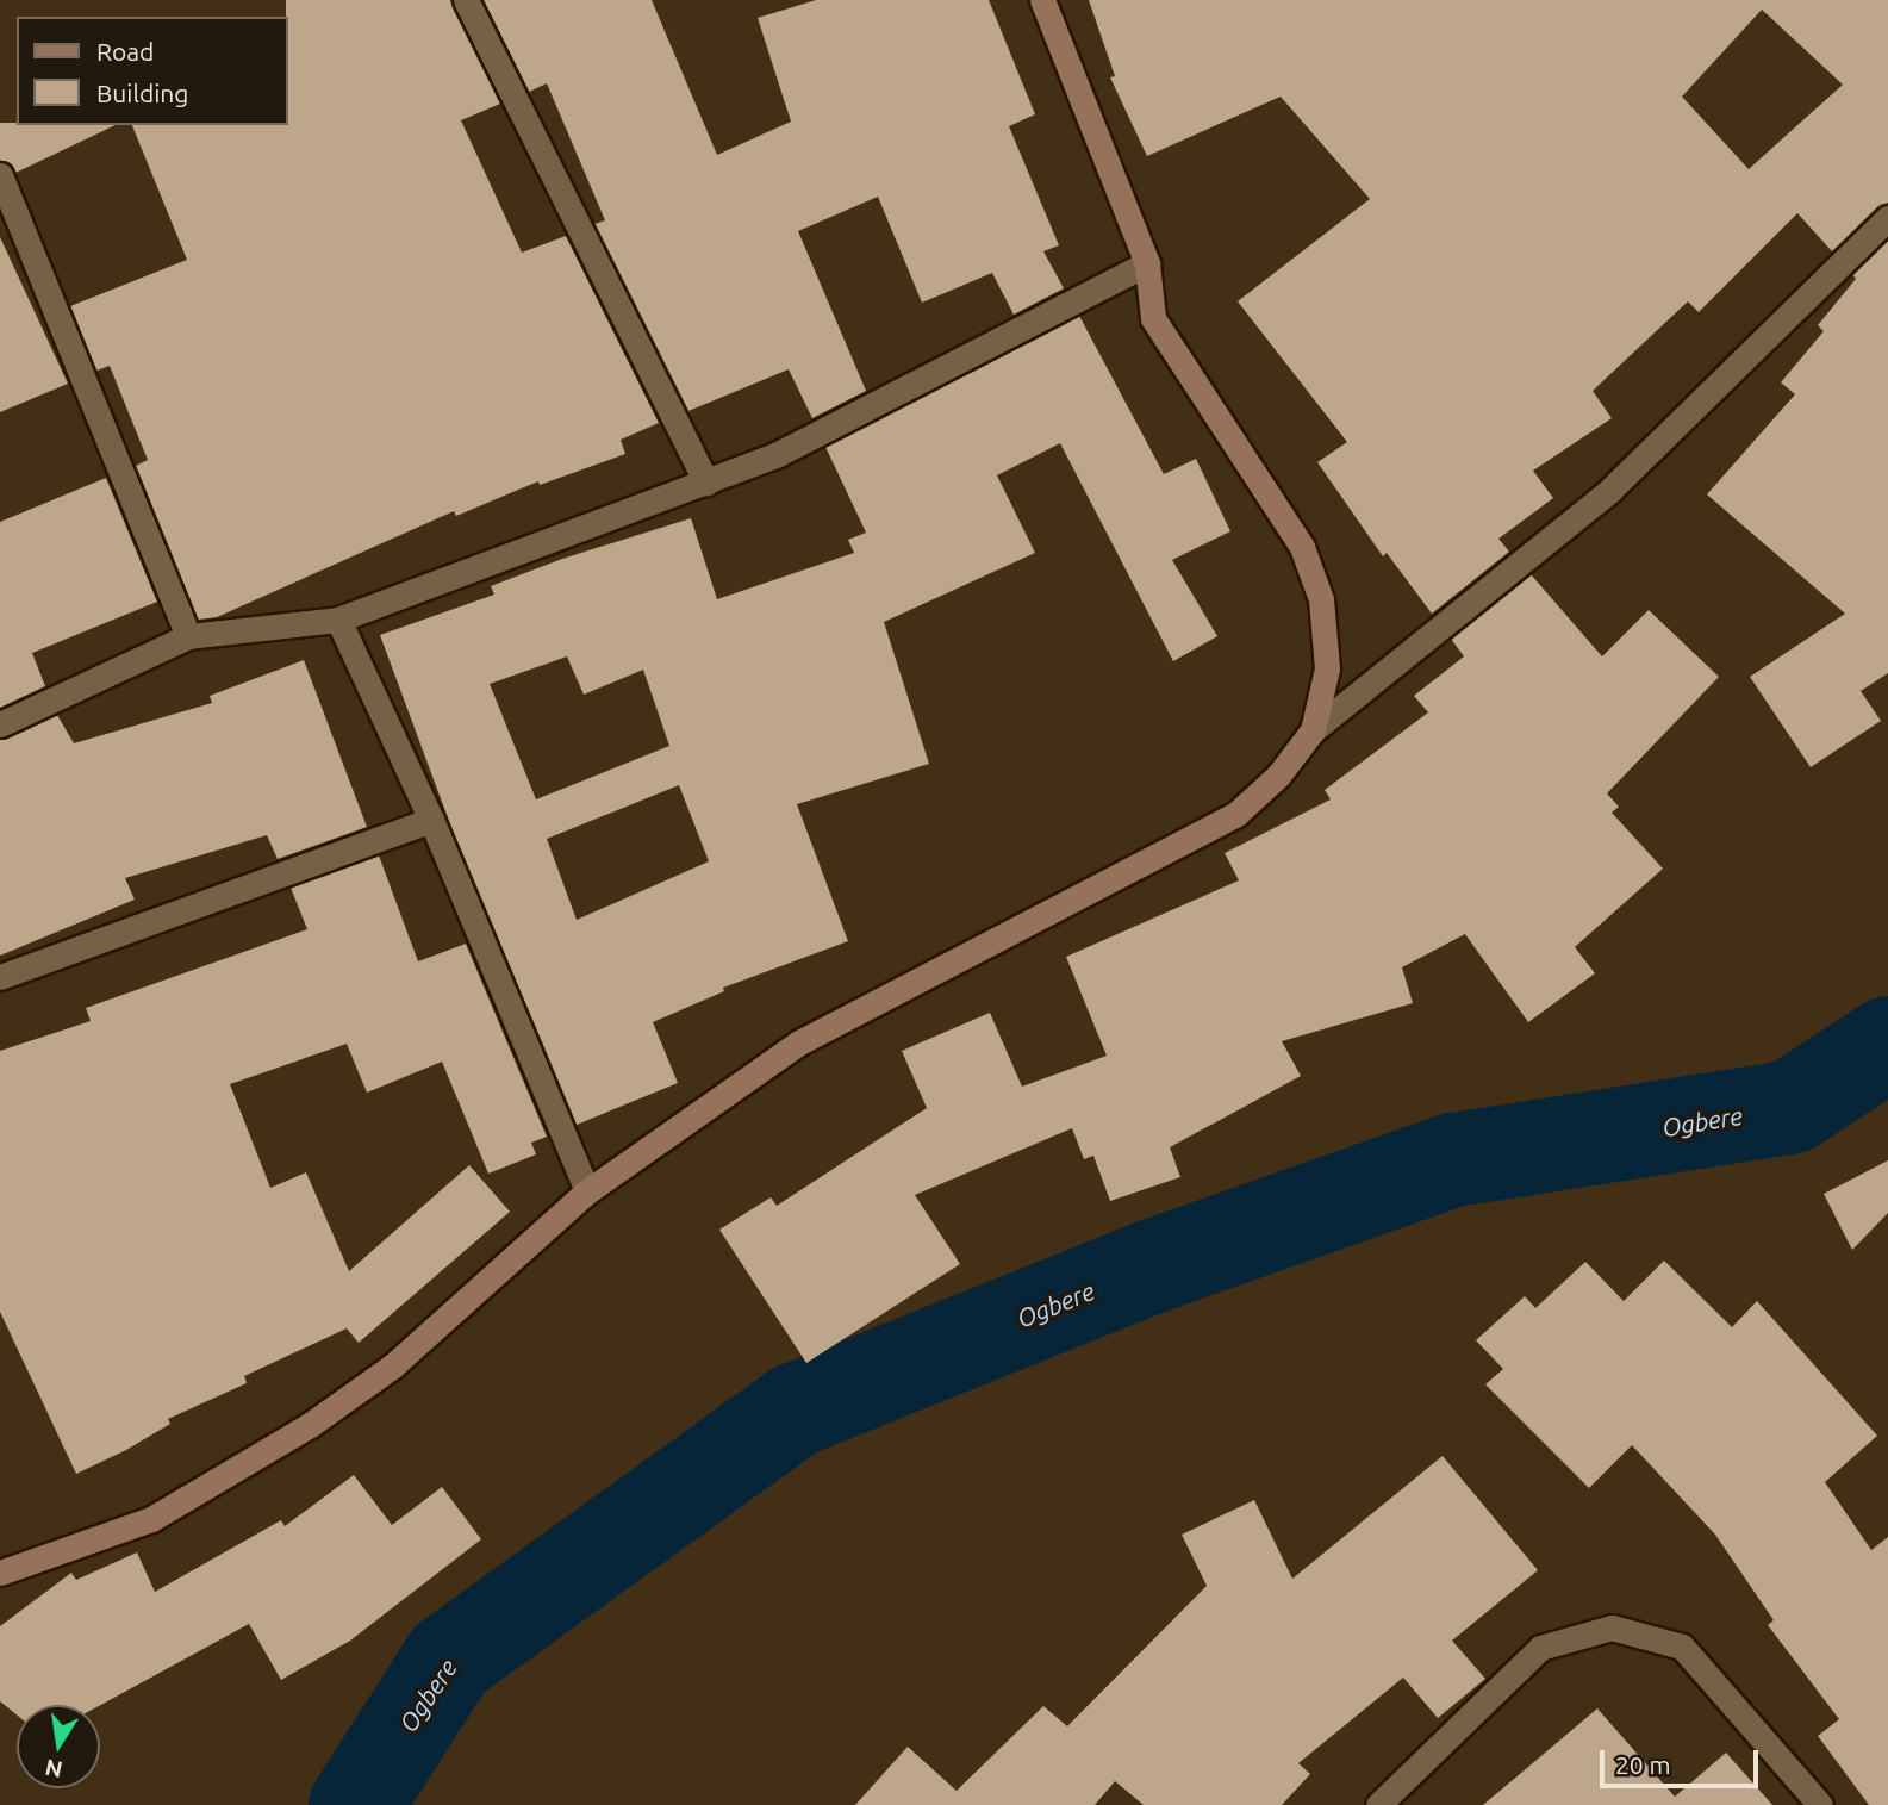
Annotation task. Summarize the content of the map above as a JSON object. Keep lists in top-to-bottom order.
{
  "water": ["Ogbere"],
  "legend": ["Road", "Building"],
  "scale_bar": "20 m",
  "north": "bottom"
}
